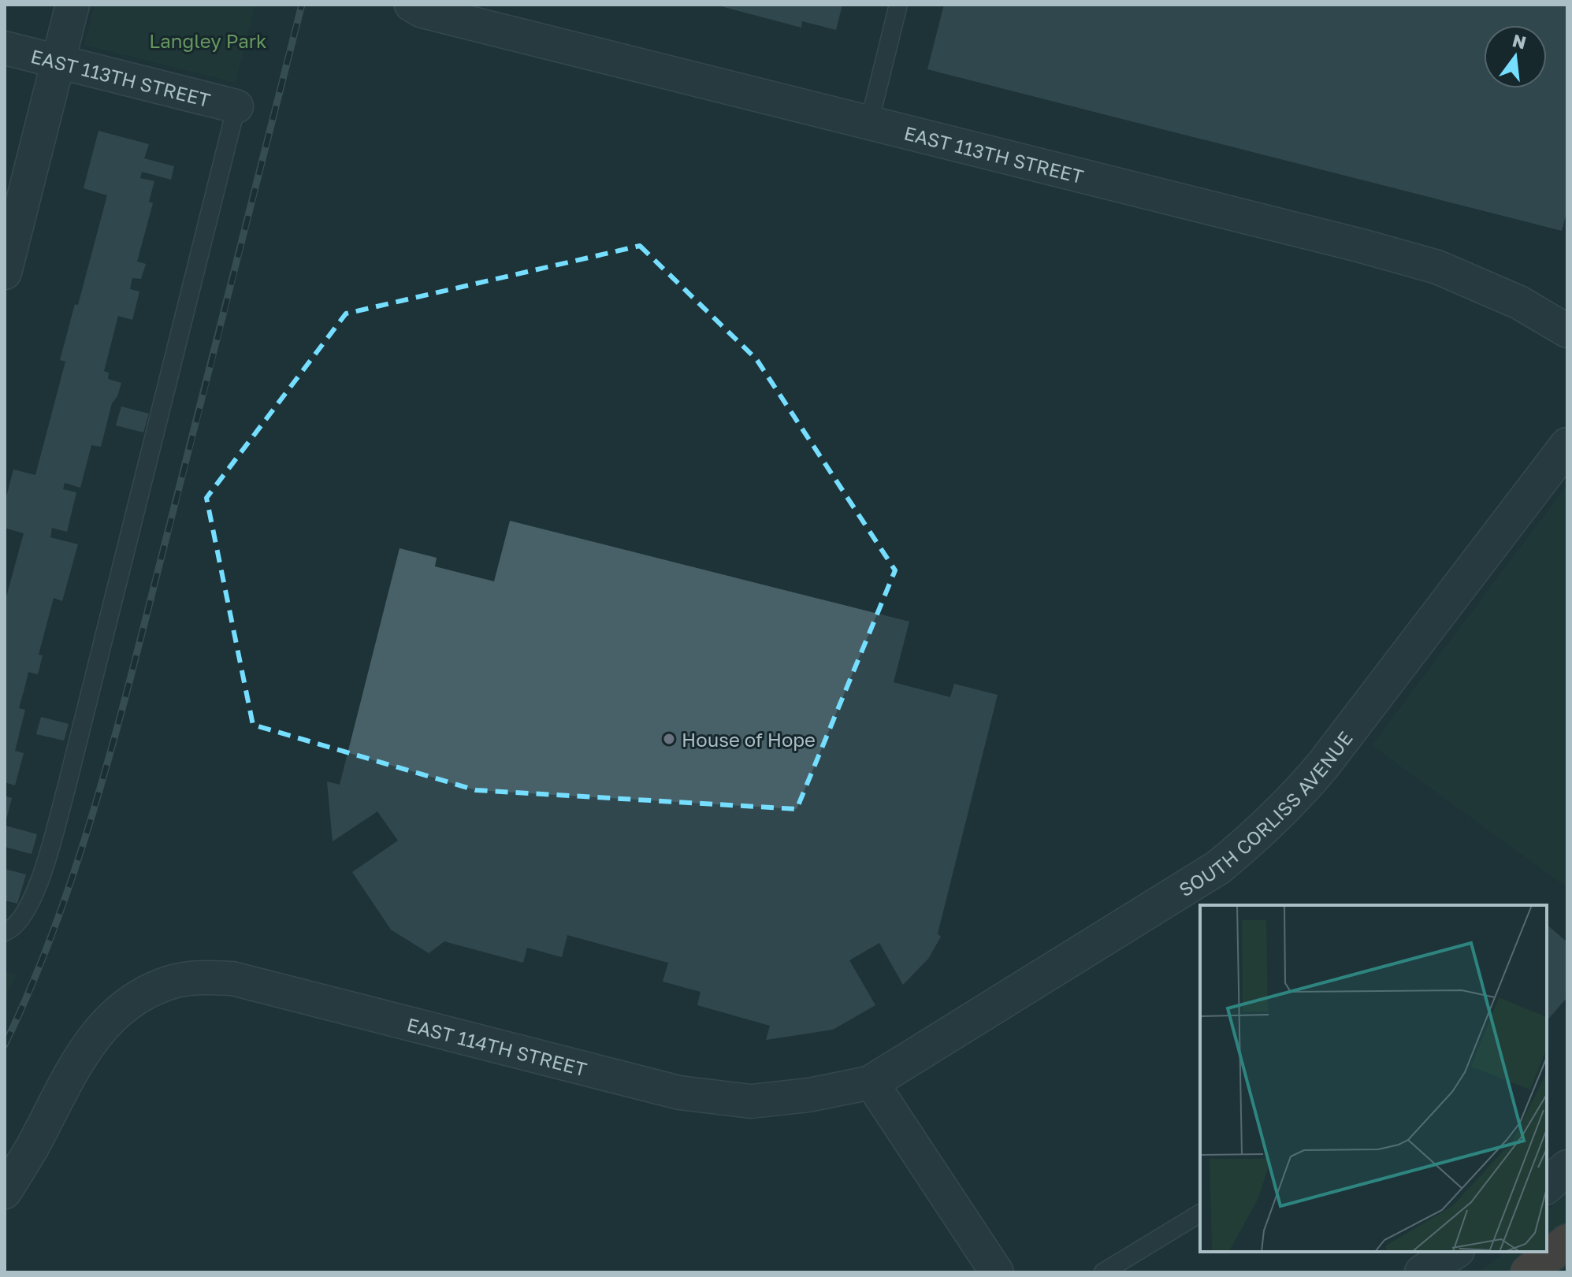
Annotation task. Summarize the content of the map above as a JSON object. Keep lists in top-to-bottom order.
{
  "streets": {
    "street": ["EAST 113TH STREET", "SOUTH CORLISS AVENUE", "EAST 114TH STREET"]
  },
  "crossings": [
    ["SOUTH CORLISS AVENUE", "EAST 114TH STREET"]
  ],
  "parks": ["Langley Park"],
  "places": ["House of Hope"],
  "north": "top"
}
